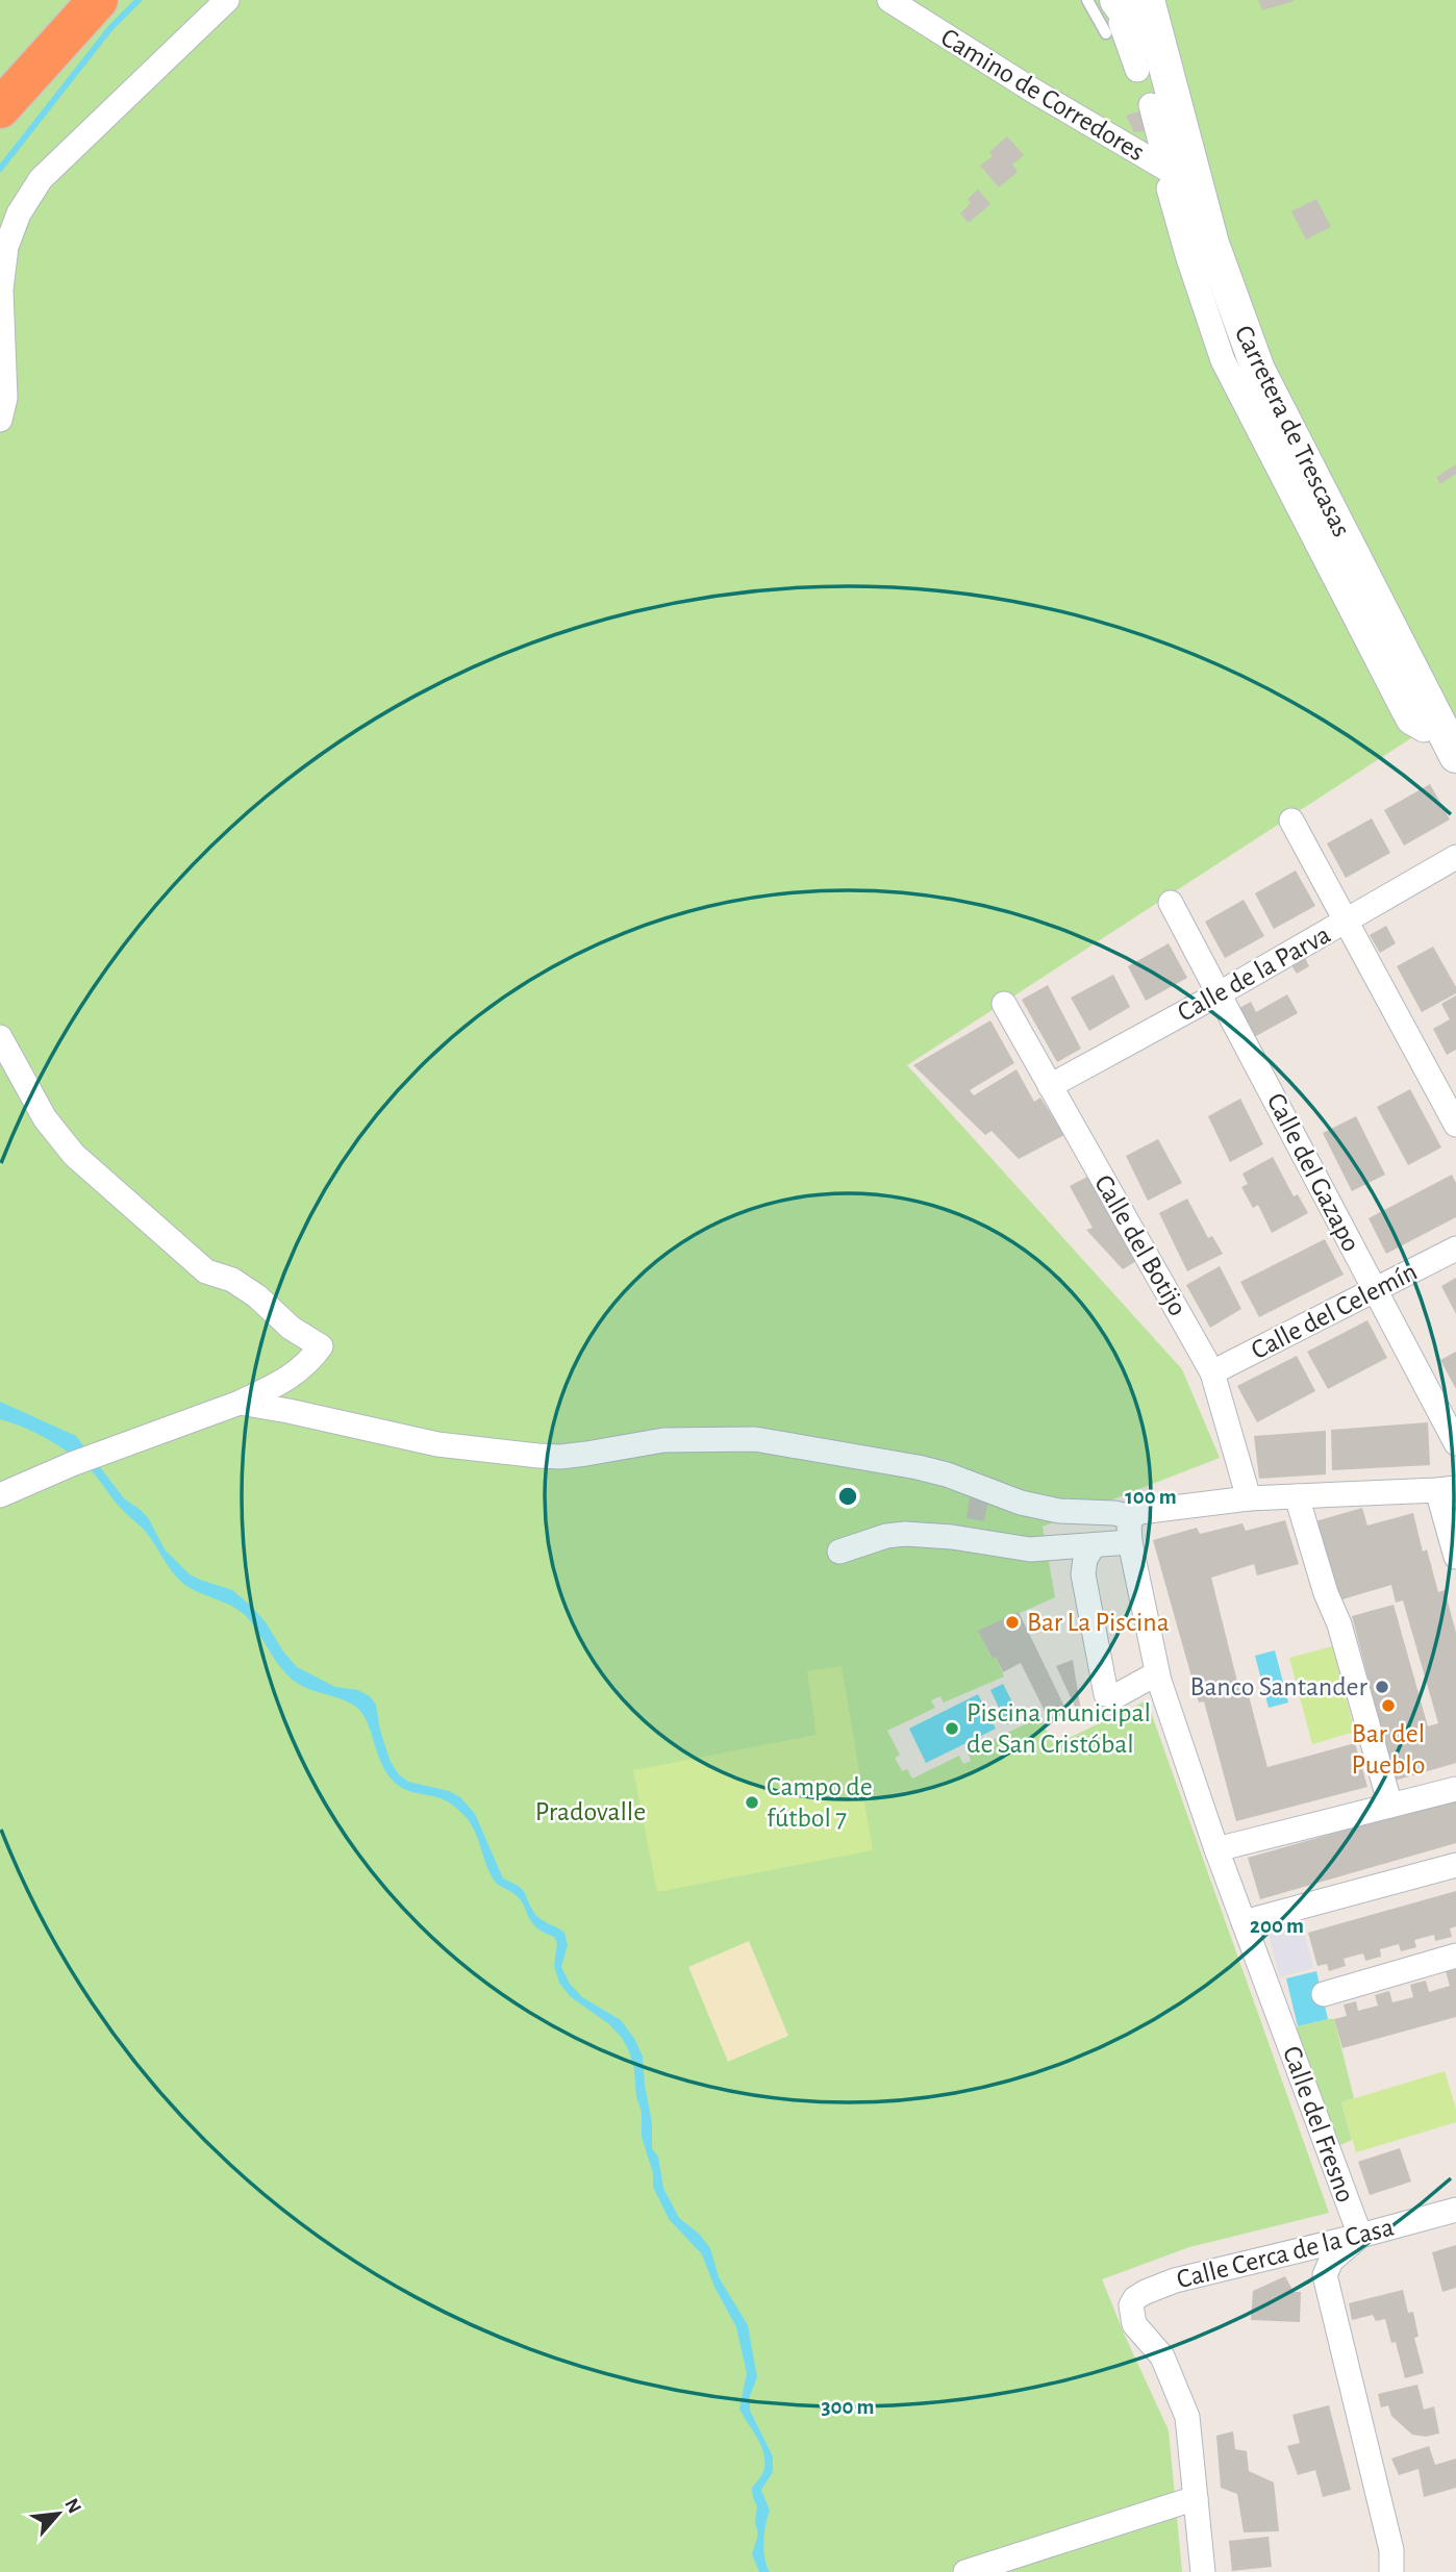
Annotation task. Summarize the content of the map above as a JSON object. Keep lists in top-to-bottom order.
{
  "streets": {
    "street": [
      "Camino de Corredores",
      "Carretera de Trescasas",
      "Calle de la Parva",
      "Calle del Gazapo",
      "Calle del Botijo",
      "Calle del Celemín",
      "Calle del Fresno",
      "Calle Cerca de la Casa"
    ]
  },
  "crossings": [
    ["Camino de Corredores", "Carretera de Trescasas"],
    ["Calle de la Parva", "Calle del Gazapo"],
    ["Calle de la Parva", "Calle del Botijo"],
    ["Calle del Gazapo", "Calle del Celemín"],
    ["Calle del Botijo", "Calle del Celemín"],
    ["Calle del Fresno", "Calle Cerca de la Casa"]
  ],
  "parks": ["Pradovalle"],
  "places": [
    "Bar La Piscina",
    "Banco Santander",
    "Bar del Pueblo",
    "Piscina municipal de San Cristóbal",
    "Campo de fútbol 7"
  ],
  "north": "top right",
  "rings": ["100 m", "200 m", "300 m"]
}
